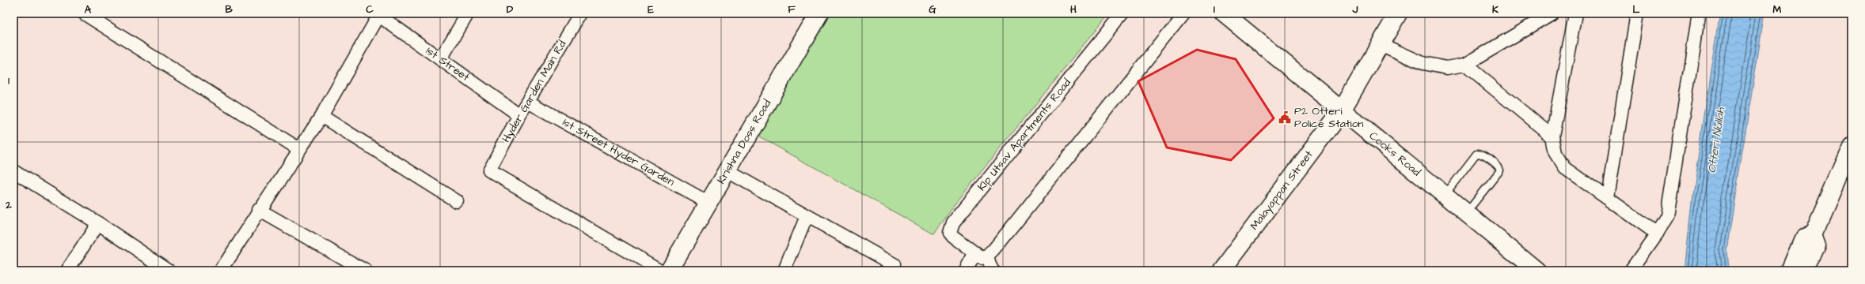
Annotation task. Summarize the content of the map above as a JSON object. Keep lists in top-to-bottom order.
{
  "streets": {
    "street": [
      "1st Street",
      "Hyder Garden Main Rd",
      "Klp Utsav Apartments Road",
      "Krishna Doss Road",
      "1st Street Hyder Garden",
      "Cooks Road",
      "Malayappan Street"
    ]
  },
  "crossings": [
    ["1st Street", "Hyder Garden Main Rd"],
    ["Hyder Garden Main Rd", "1st Street Hyder Garden"],
    ["Krishna Doss Road", "1st Street Hyder Garden"],
    ["Cooks Road", "Malayappan Street"]
  ],
  "water": ["Otteri Nullah"],
  "places": {
    "public building": ["P2 Otteri Police Station"]
  },
  "grid": {
    "columns": [
      "A",
      "B",
      "C",
      "D",
      "E",
      "F",
      "G",
      "H",
      "I",
      "J",
      "K",
      "L",
      "M"
    ],
    "rows": ["1", "2"]
  }
}
